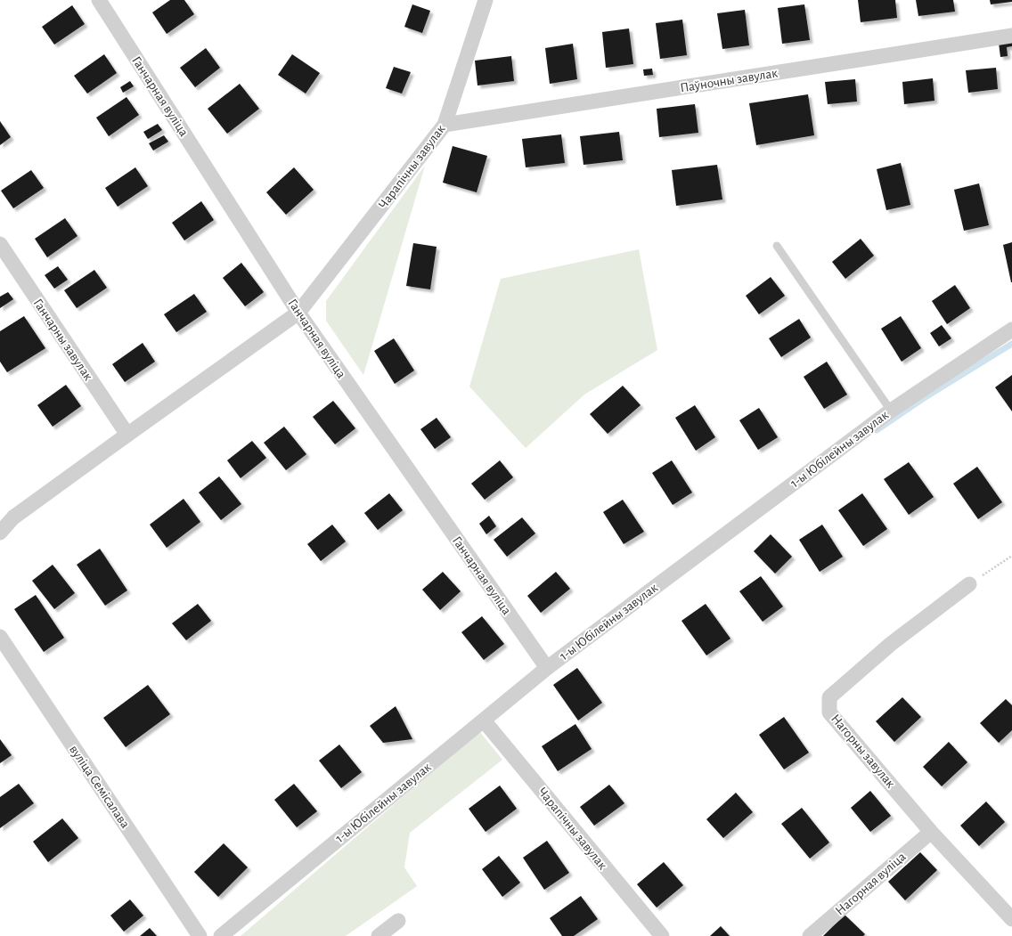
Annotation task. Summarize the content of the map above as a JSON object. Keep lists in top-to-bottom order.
{
  "streets": {
    "street": [
      "Паўночны завулак",
      "Ганчарная вуліца",
      "Чарапічны завулак",
      "Ганчарны завулак",
      "1-ы Юбілейны завулак",
      "Нагорны завулак",
      "вуліца Семісалава",
      "Нагорная вуліца"
    ]
  },
  "crossings": [
    ["Паўночны завулак", "Чарапічны завулак"],
    ["Ганчарная вуліца", "Чарапічны завулак"],
    ["Ганчарная вуліца", "1-ы Юбілейны завулак"],
    ["Чарапічны завулак", "1-ы Юбілейны завулак"],
    ["Нагорны завулак", "Нагорная вуліца"]
  ]
}
